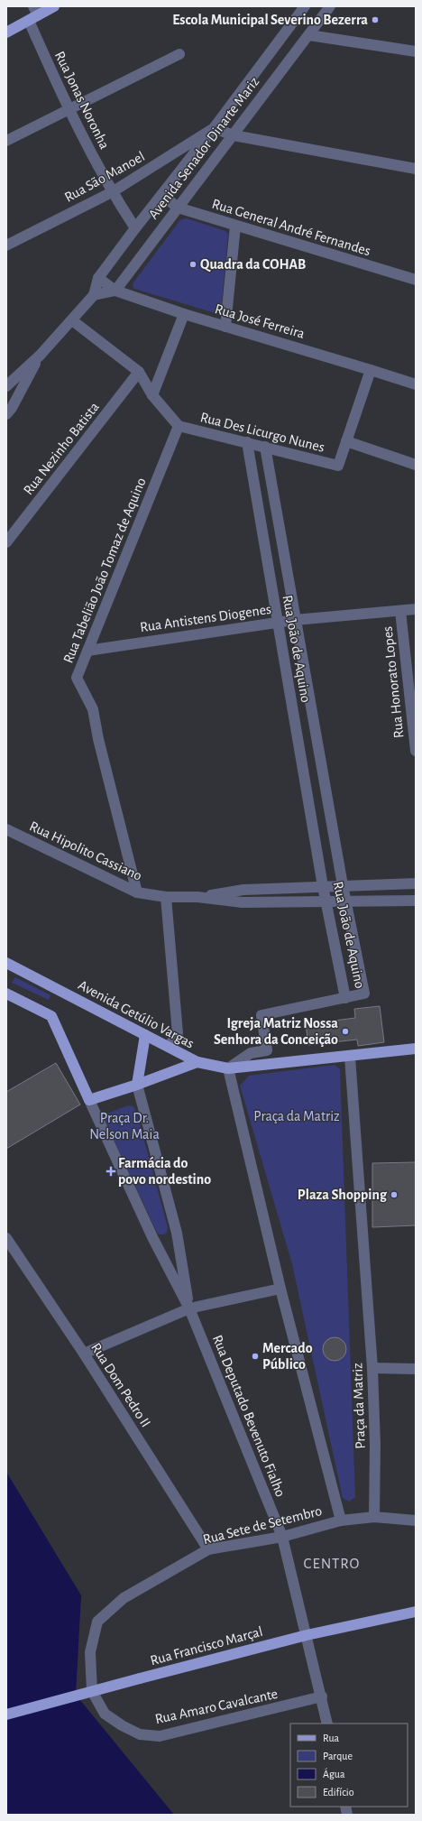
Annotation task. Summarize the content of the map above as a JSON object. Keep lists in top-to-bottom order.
{
  "streets": {
    "main road": ["Avenida Getúlio Vargas", "Rua Francisco Marçal"],
    "street": [
      "Rua Jonas Noronha",
      "Avenida Senador Dinarte Mariz",
      "Rua São Manoel",
      "Rua General André Fernandes",
      "Rua José Ferreira",
      "Rua Des Licurgo Nunes",
      "Rua Nezinho Batista",
      "Rua Tabelião João Tomaz de Aquino",
      "Rua Antistens Diogenes",
      "Rua João de Aquino",
      "Rua Honorato Lopes",
      "Rua Hipolito Cassiano",
      "Rua Dom Pedro II",
      "Praça da Matriz",
      "Rua Deputado Bevenuto Fialho",
      "Rua Sete de Setembro",
      "Rua Amaro Cavalcante"
    ]
  },
  "crossings": [
    ["Rua Jonas Noronha", "Avenida Senador Dinarte Mariz"],
    ["Rua Jonas Noronha", "Rua São Manoel"],
    ["Avenida Senador Dinarte Mariz", "Rua São Manoel"],
    ["Avenida Senador Dinarte Mariz", "Rua General André Fernandes"],
    ["Avenida Senador Dinarte Mariz", "Rua José Ferreira"],
    ["Rua Des Licurgo Nunes", "Rua Tabelião João Tomaz de Aquino"],
    ["Rua Des Licurgo Nunes", "Rua João de Aquino"],
    ["Rua Tabelião João Tomaz de Aquino", "Rua Antistens Diogenes"],
    ["Rua Tabelião João Tomaz de Aquino", "Rua Hipolito Cassiano"],
    ["Rua Antistens Diogenes", "Rua João de Aquino"],
    ["Rua Antistens Diogenes", "Rua Honorato Lopes"],
    ["Rua Dom Pedro II", "Rua Sete de Setembro"],
    ["Praça da Matriz", "Rua Sete de Setembro"],
    ["Rua Deputado Bevenuto Fialho", "Rua Sete de Setembro"],
    ["Rua Deputado Bevenuto Fialho", "Rua Francisco Marçal"],
    ["Rua Deputado Bevenuto Fialho", "Rua Amaro Cavalcante"],
    ["Rua Sete de Setembro", "Rua Amaro Cavalcante"]
  ],
  "districts": ["CENTRO"],
  "parks": ["Praça da Matriz", "Praça Dr. Nelson Maia"],
  "places": {
    "other": [
      "Escola Municipal Severino Bezerra",
      "Quadra da COHAB",
      "Igreja Matriz Nossa Senhora da Conceição",
      "Plaza Shopping",
      "Mercado Público"
    ],
    "health": ["Farmácia do povo nordestino"]
  },
  "legend": [
    "Rua",
    "Parque",
    "Água",
    "Edifício"
  ]
}
